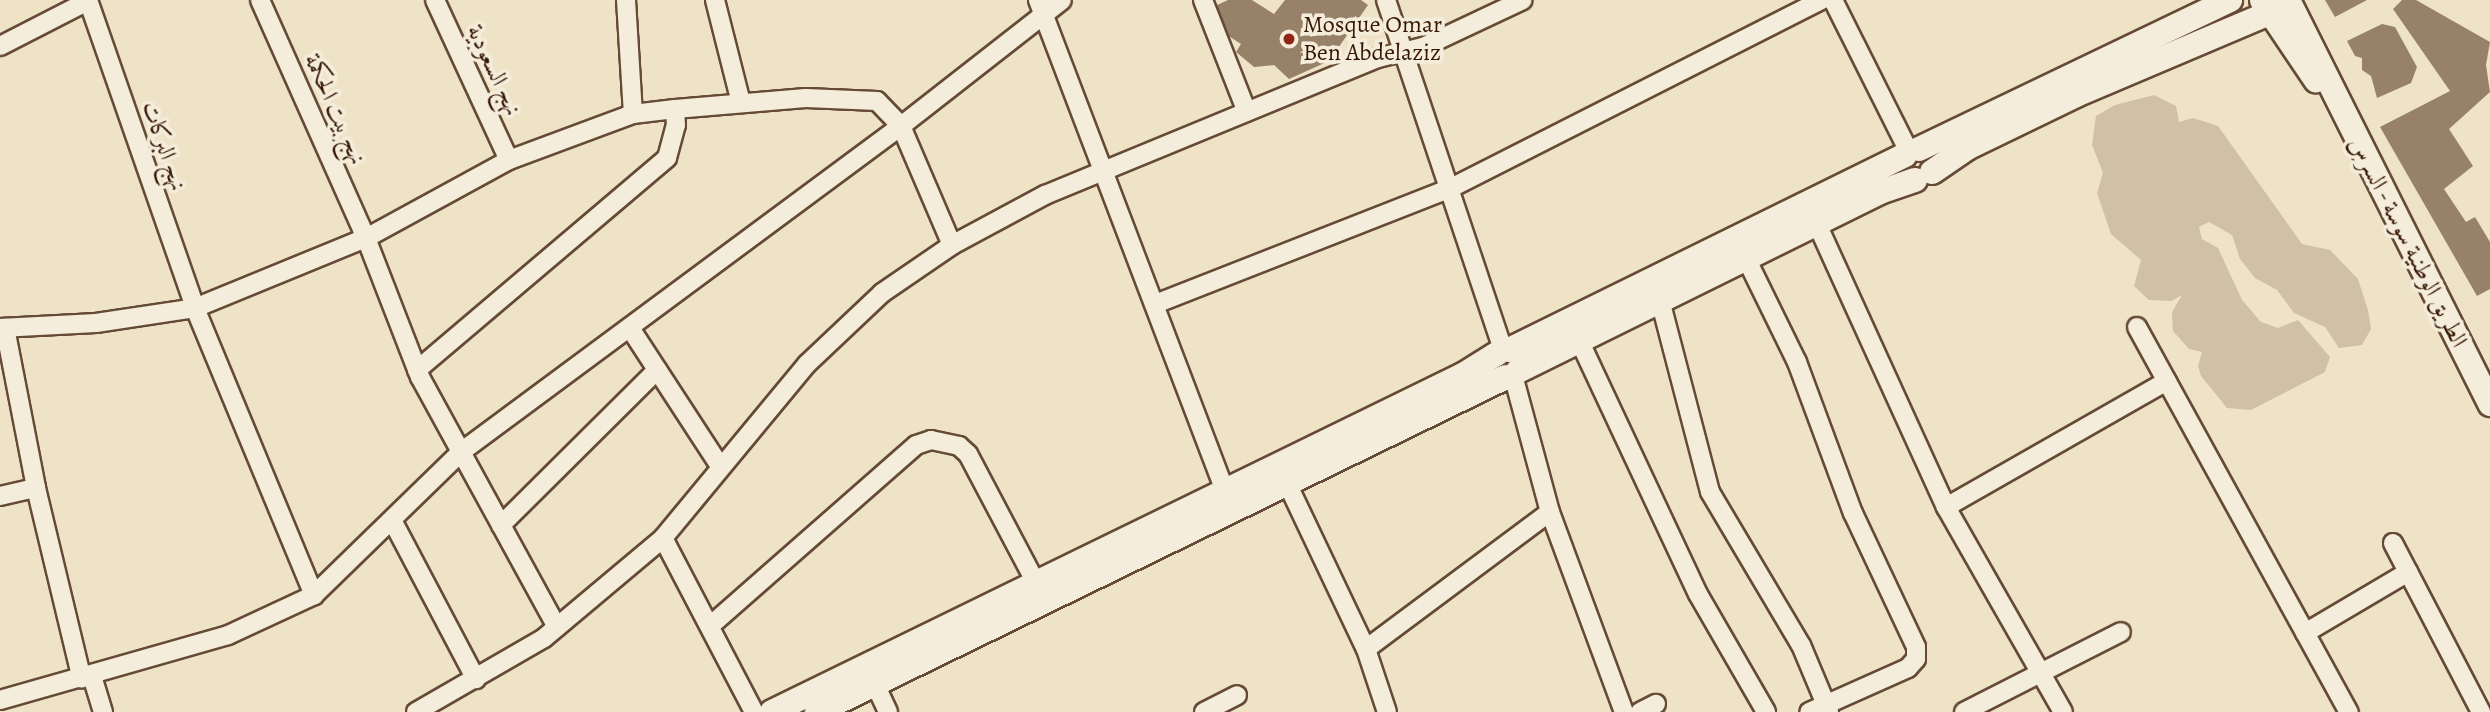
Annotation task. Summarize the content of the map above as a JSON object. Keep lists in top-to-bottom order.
{
  "streets": {
    "main road": ["الطريق الوطنية سوسة - السرس"],
    "street": ["نهج السعودية", "نهج بيت الحكمة", "نهج البركات"]
  },
  "places": ["Mosque Omar Ben Abdelaziz"]
}
